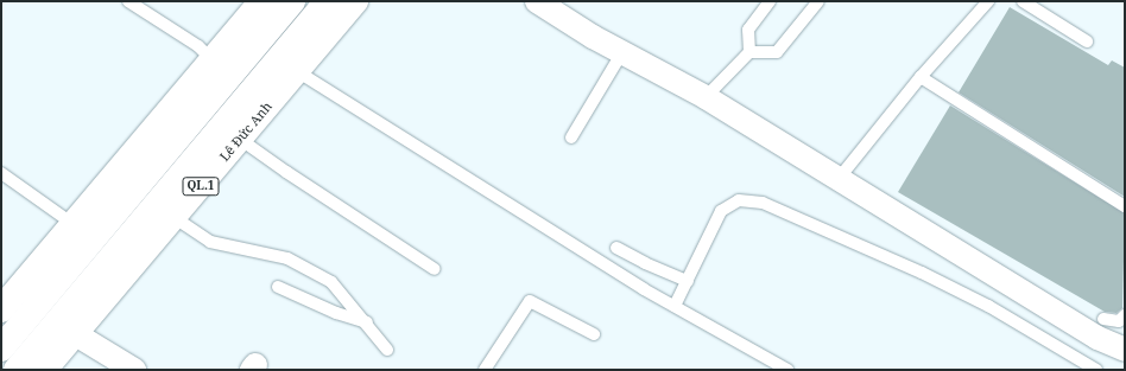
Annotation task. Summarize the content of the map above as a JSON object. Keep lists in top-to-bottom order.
{
  "streets": {
    "highway": ["Lê Đức Anh", "QL.1"]
  }
}
